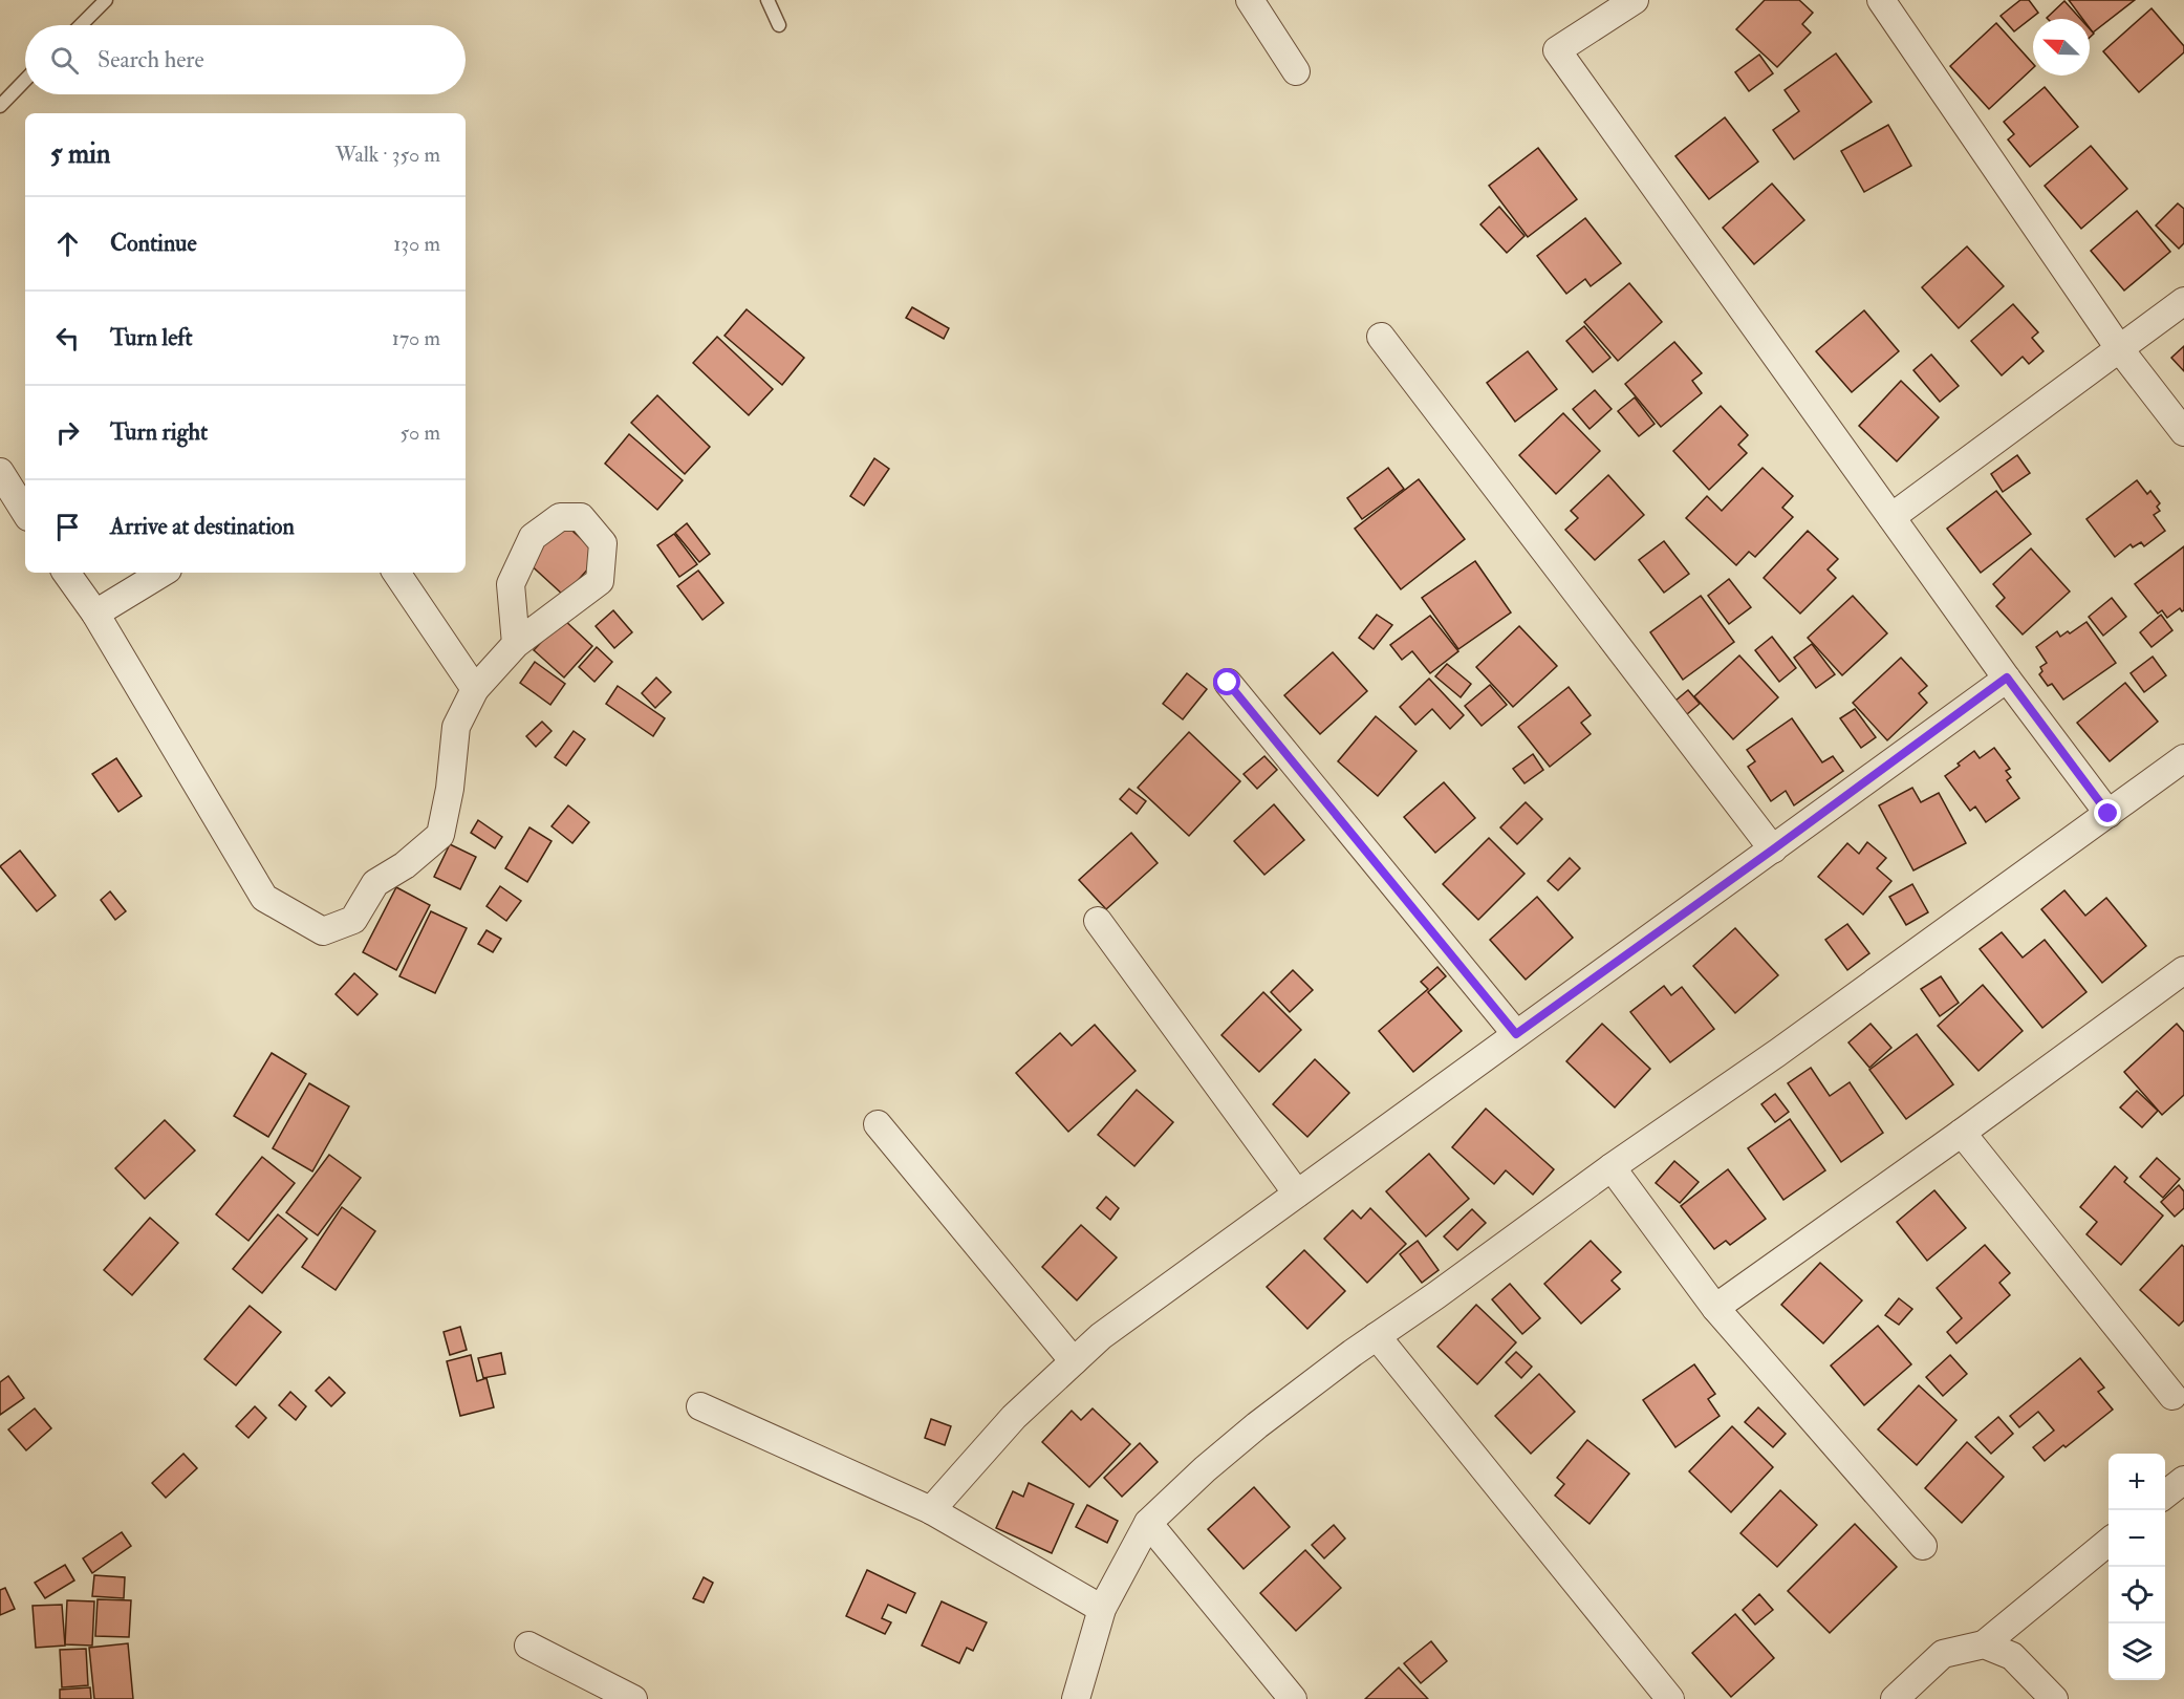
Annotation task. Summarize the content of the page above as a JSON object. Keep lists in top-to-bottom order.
{
  "north": "top left",
  "page": {
    "search": "Search here",
    "heading": ["5 min", "Walk · 350 m"],
    "list": [
      ["Continue", "130 m"],
      ["Turn left", "170 m"],
      ["Turn right", "50 m"],
      "Arrive at destination"
    ],
    "map_buttons": ["+", "−"]
  }
}
